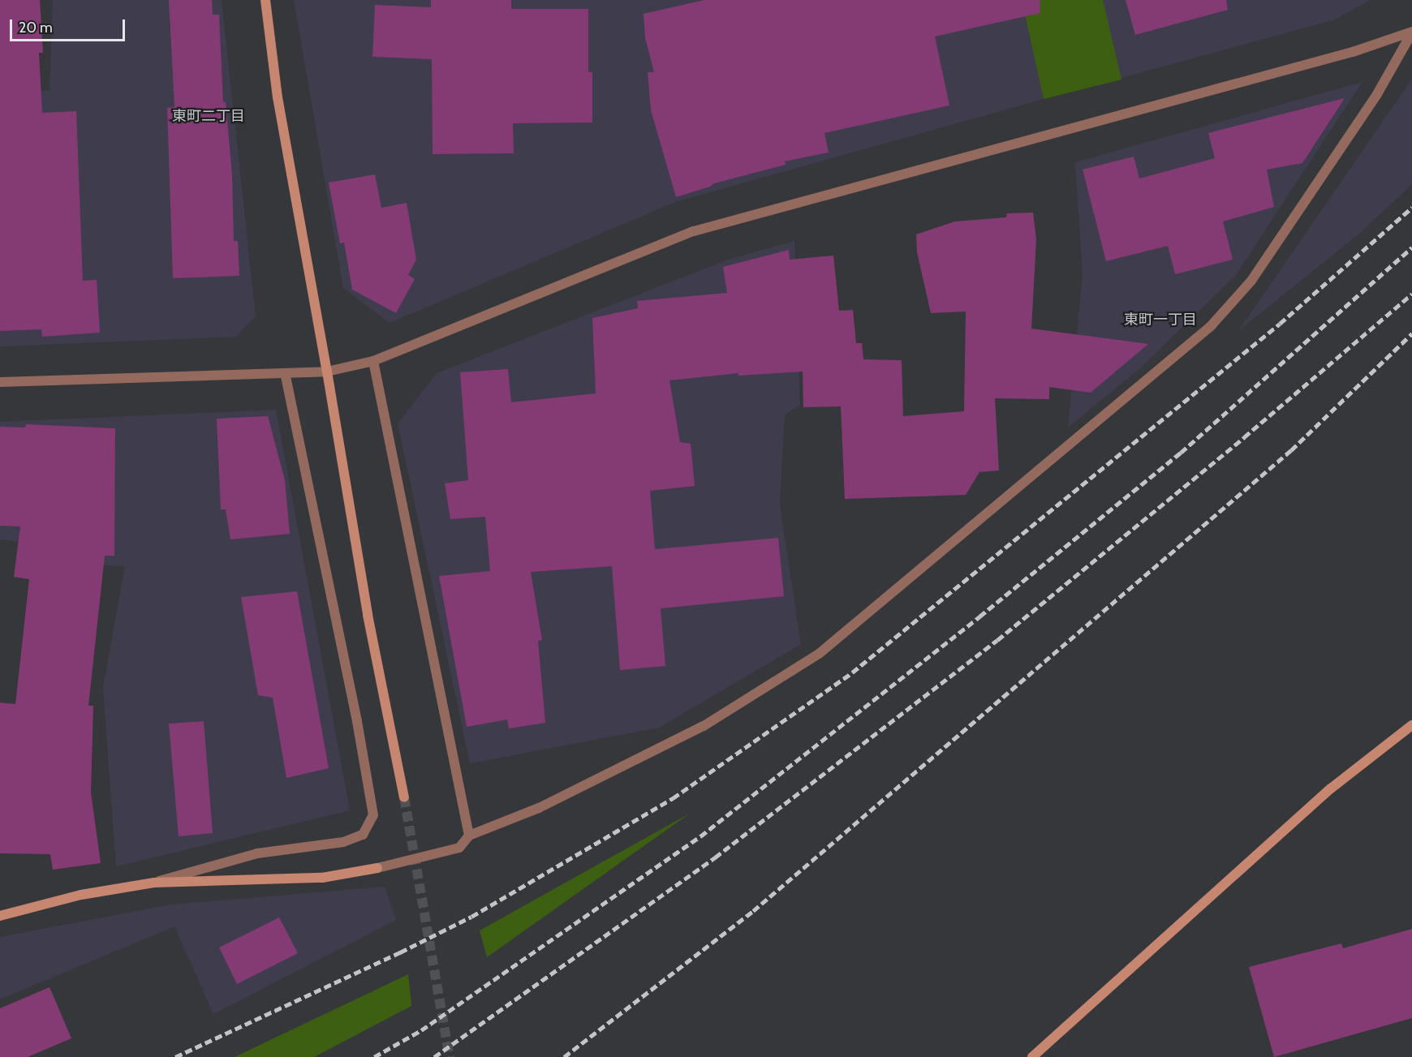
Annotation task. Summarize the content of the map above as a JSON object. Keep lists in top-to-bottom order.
{
  "districts": ["東町二丁目", "東町一丁目"],
  "scale_bar": "20 m"
}
